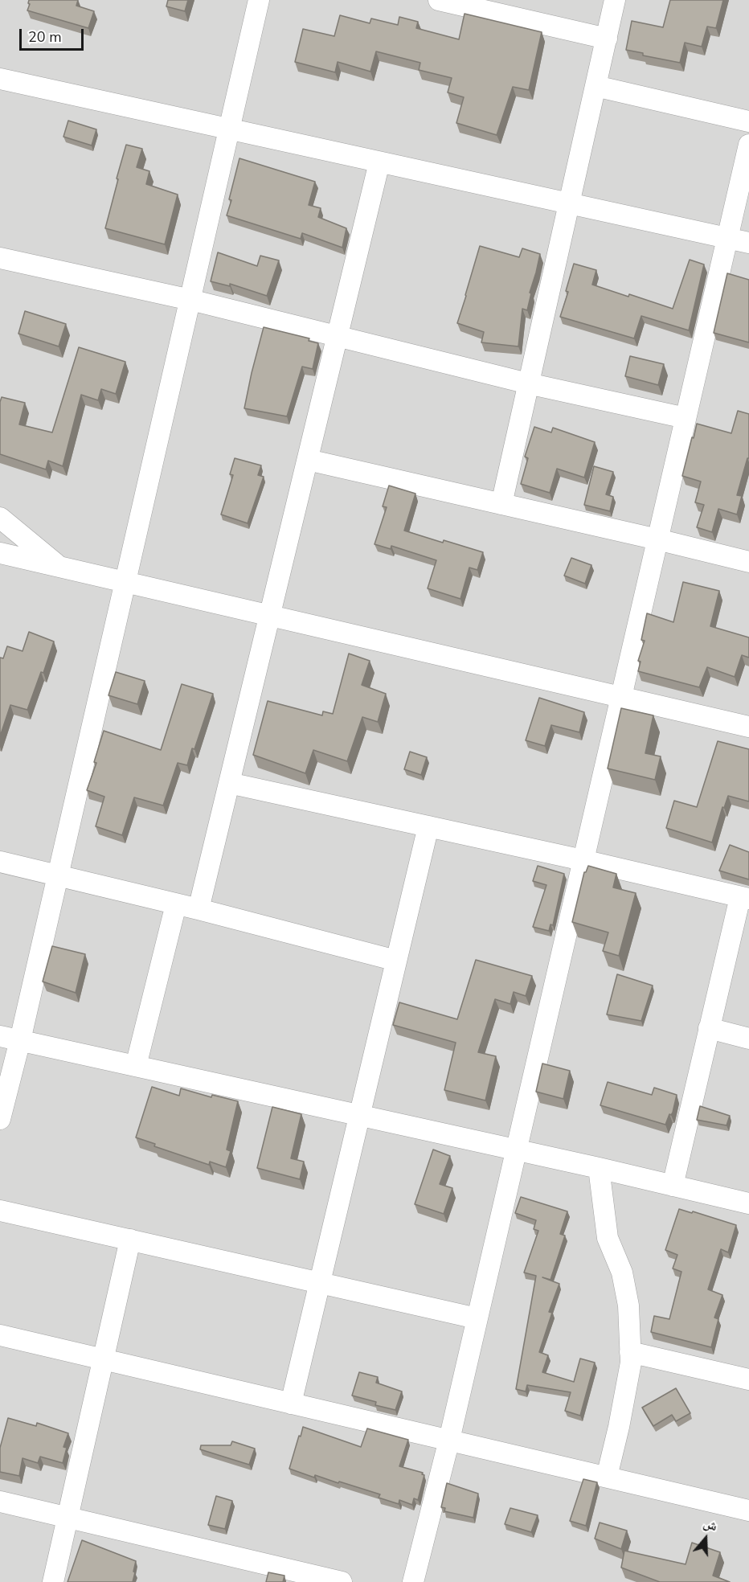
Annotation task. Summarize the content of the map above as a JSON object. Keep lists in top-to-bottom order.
{
  "scale_bar": "20 m",
  "north": "top"
}
